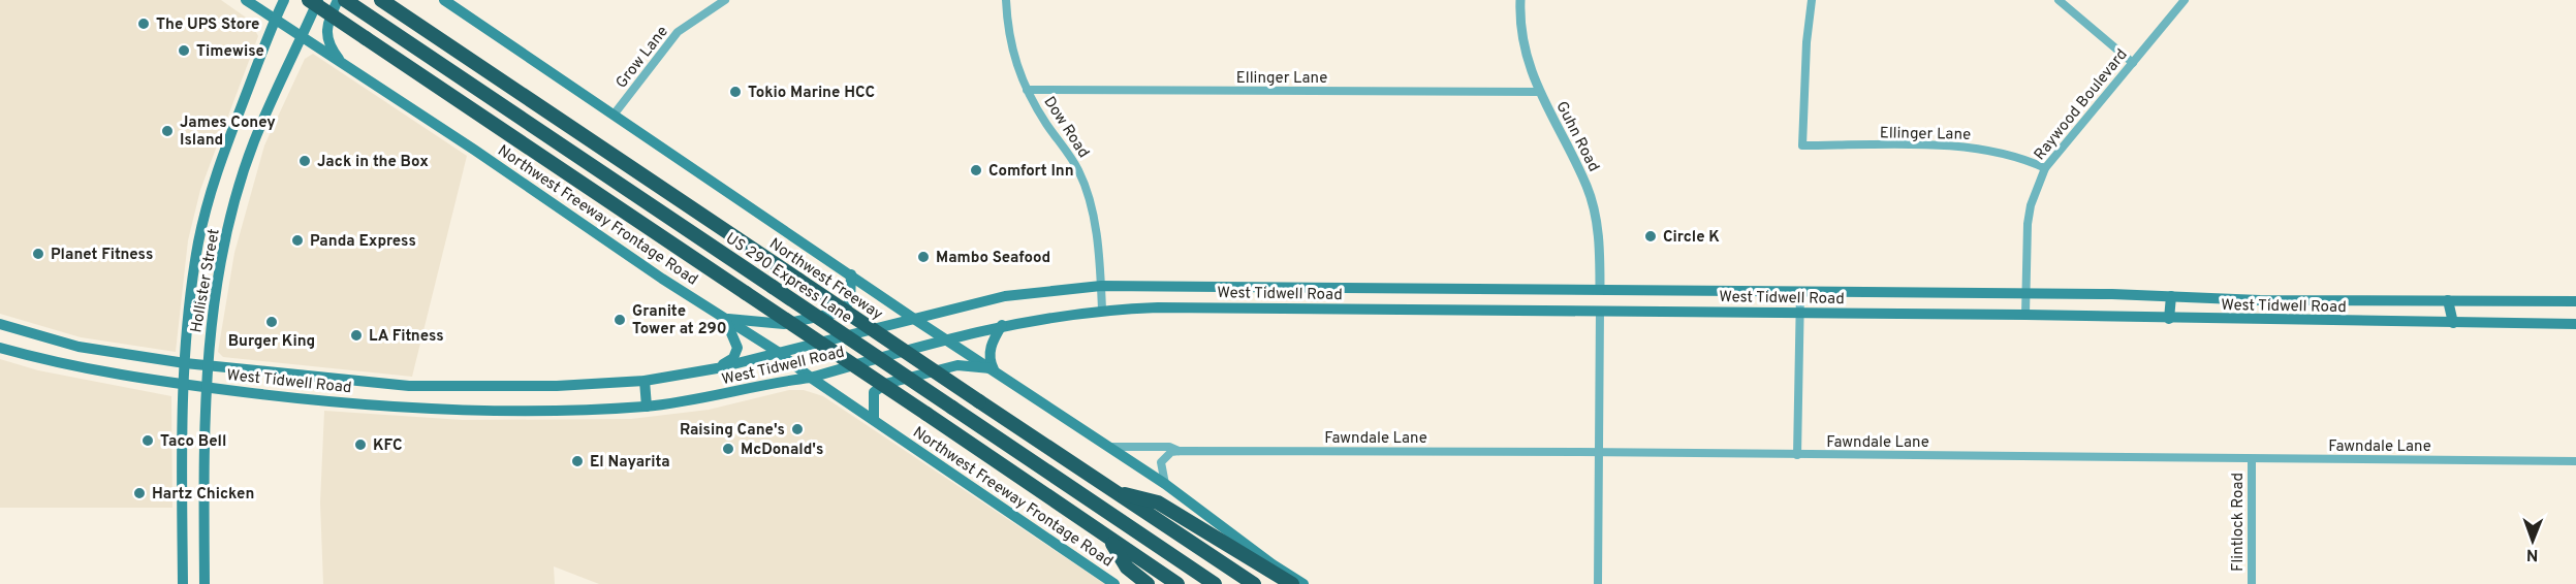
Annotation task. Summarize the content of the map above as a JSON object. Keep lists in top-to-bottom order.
{
  "streets": {
    "highway": ["US 290 Express Lane", "Northwest Freeway"],
    "main road": ["Northwest Freeway Frontage Road", "Hollister Street", "West Tidwell Road"],
    "street": [
      "Grow Lane",
      "Ellinger Lane",
      "Raywood Boulevard",
      "Dow Road",
      "Guhn Road",
      "Fawndale Lane",
      "Flintlock Road"
    ]
  },
  "crossings": [
    ["Ellinger Lane", "Raywood Boulevard"],
    ["Ellinger Lane", "Dow Road"],
    ["Ellinger Lane", "Guhn Road"],
    ["Raywood Boulevard", "West Tidwell Road"],
    ["Dow Road", "West Tidwell Road"],
    ["Guhn Road", "West Tidwell Road"],
    ["Northwest Freeway Frontage Road", "Hollister Street"],
    ["Northwest Freeway Frontage Road", "West Tidwell Road"],
    ["Hollister Street", "West Tidwell Road"],
    ["Fawndale Lane", "Flintlock Road"]
  ],
  "places": [
    "The UPS Store",
    "Timewise",
    "Tokio Marine HCC",
    "James Coney Island",
    "Jack in the Box",
    "Comfort Inn",
    "Circle K",
    "Panda Express",
    "Planet Fitness",
    "Mambo Seafood",
    "Granite Tower at 290",
    "Burger King",
    "LA Fitness",
    "Raising Cane's",
    "Taco Bell",
    "KFC",
    "McDonald's",
    "El Nayarita",
    "Hartz Chicken"
  ],
  "north": "bottom"
}
